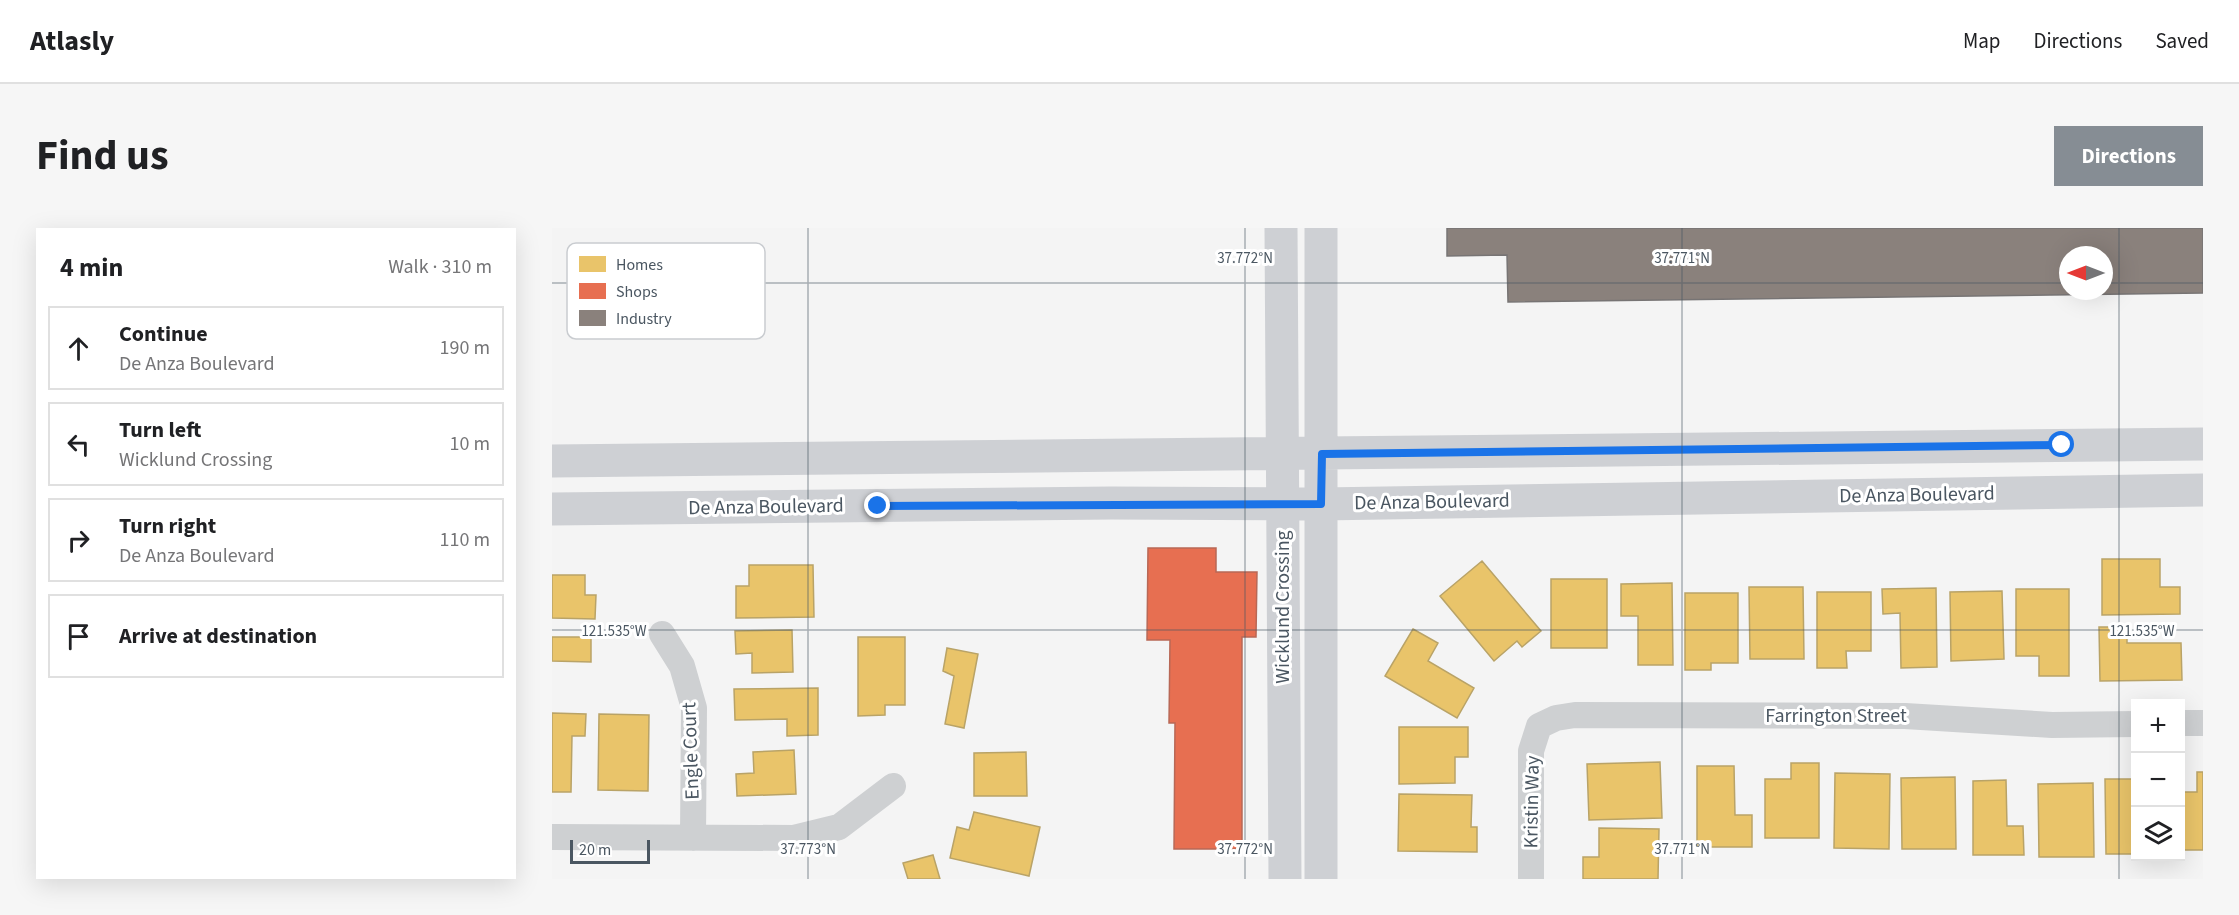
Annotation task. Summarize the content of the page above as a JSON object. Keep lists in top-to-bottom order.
{
  "streets": {
    "street": [
      "De Anza Boulevard",
      "Wicklund Crossing",
      "Farrington Street",
      "Engle Court",
      "Kristin Way"
    ]
  },
  "crossings": [
    ["De Anza Boulevard", "Wicklund Crossing"],
    ["Farrington Street", "Kristin Way"]
  ],
  "legend": ["Homes", "Shops", "Industry"],
  "scale_bar": "20 m",
  "north": "left",
  "page": {
    "header": "Atlasly",
    "nav": ["Map", "Directions", "Saved"],
    "title": "Find us",
    "buttons": "Directions",
    "heading": ["4 min", "Walk · 310 m"],
    "list": [
      ["Continue", "De Anza Boulevard", "190 m"],
      ["Turn left", "Wicklund Crossing", "10 m"],
      ["Turn right", "De Anza Boulevard", "110 m"],
      "Arrive at destination"
    ],
    "map_buttons": ["+", "−"],
    "scale": "20 m"
  },
  "coordinates": [
    "37.772°N",
    "37.771°N",
    "121.535°W",
    "37.773°N"
  ]
}
